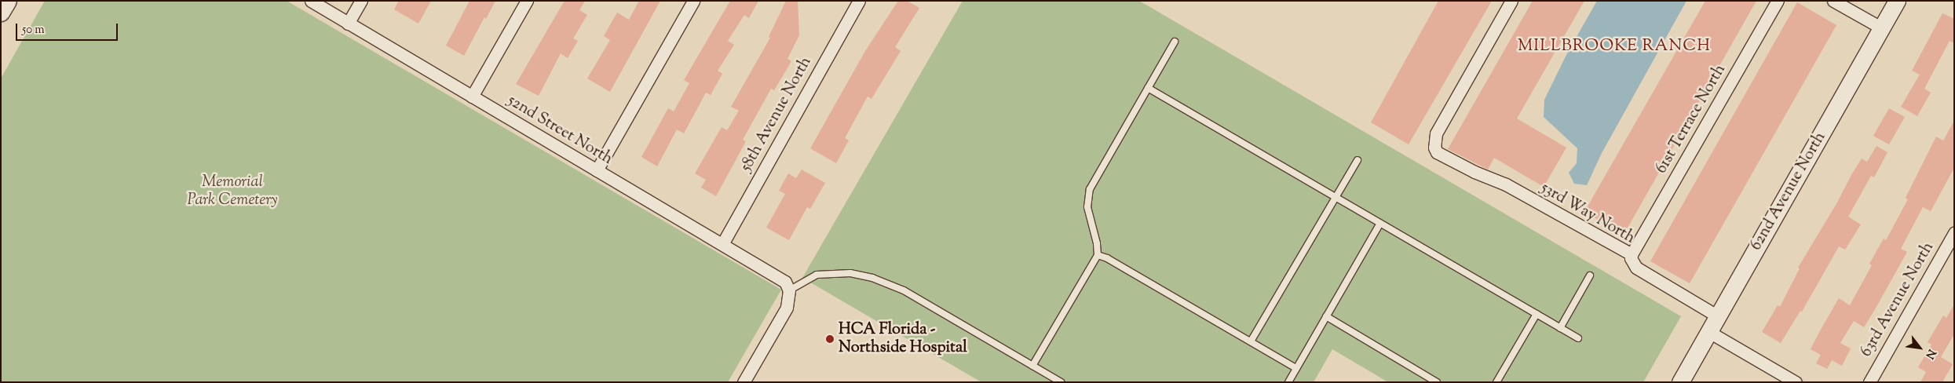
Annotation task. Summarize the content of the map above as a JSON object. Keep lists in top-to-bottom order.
{
  "streets": {
    "street": [
      "58th Avenue North",
      "61st Terrace North",
      "52nd Street North",
      "62nd Avenue North",
      "53rd Way North",
      "63rd Avenue North"
    ]
  },
  "crossings": [
    ["58th Avenue North", "52nd Street North"],
    ["61st Terrace North", "53rd Way North"],
    ["62nd Avenue North", "53rd Way North"]
  ],
  "districts": ["MILLBROOKE RANCH"],
  "parks": ["Memorial Park Cemetery"],
  "places": ["HCA Florida - Northside Hospital"],
  "scale_bar": "50 m",
  "north": "bottom right"
}
